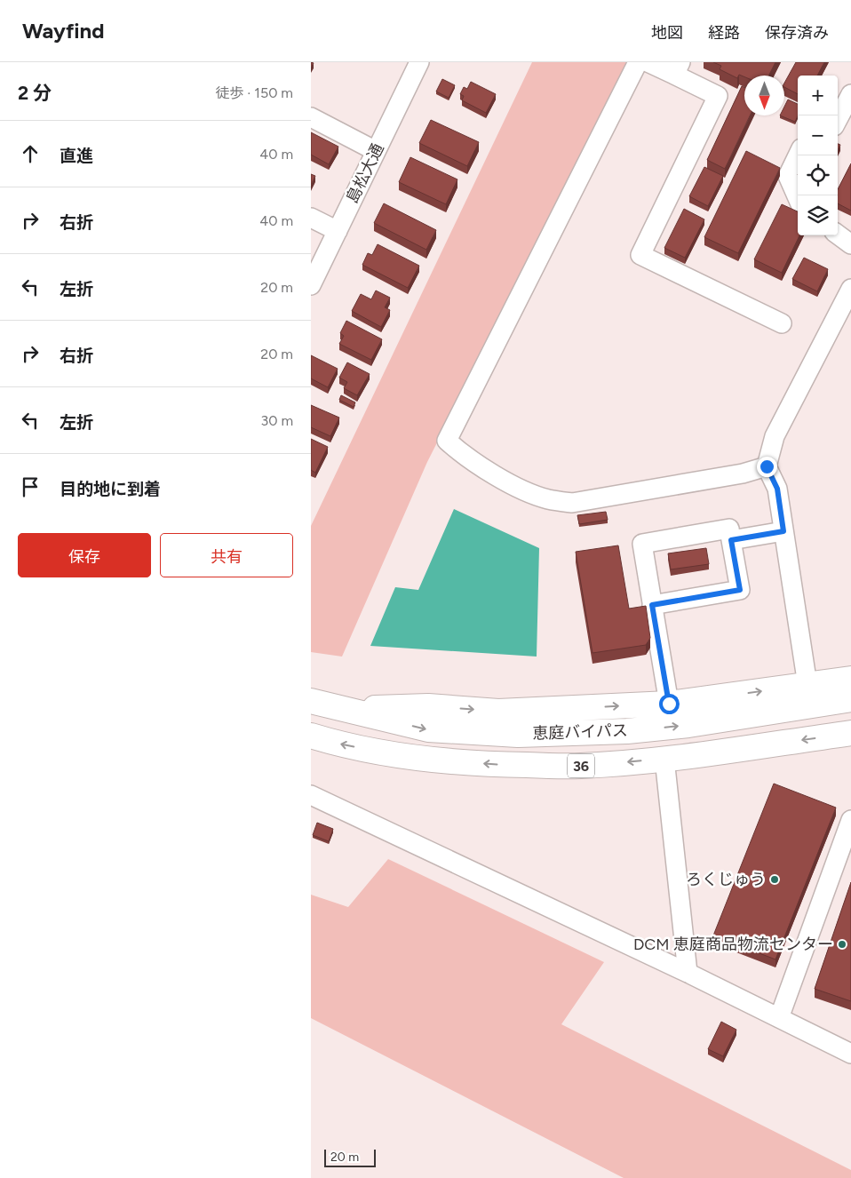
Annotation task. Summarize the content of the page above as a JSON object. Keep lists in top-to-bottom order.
{
  "streets": {
    "highway": ["恵庭バイパス", "36"],
    "street": ["島松大通"]
  },
  "places": ["ろくじゅう", "DCM 恵庭商品物流センター"],
  "scale_bar": "20 m",
  "north": "bottom",
  "page": {
    "header": "Wayfind",
    "nav": ["地図", "経路", "保存済み"],
    "heading": ["2 分", "徒歩 · 150 m"],
    "map_buttons": ["+", "−"],
    "list": [
      ["直進", "40 m"],
      ["右折", "40 m"],
      ["左折", "20 m"],
      ["右折", "20 m"],
      ["左折", "30 m"],
      "目的地に到着"
    ],
    "buttons": ["保存", "共有"],
    "scale": "20 m"
  }
}
